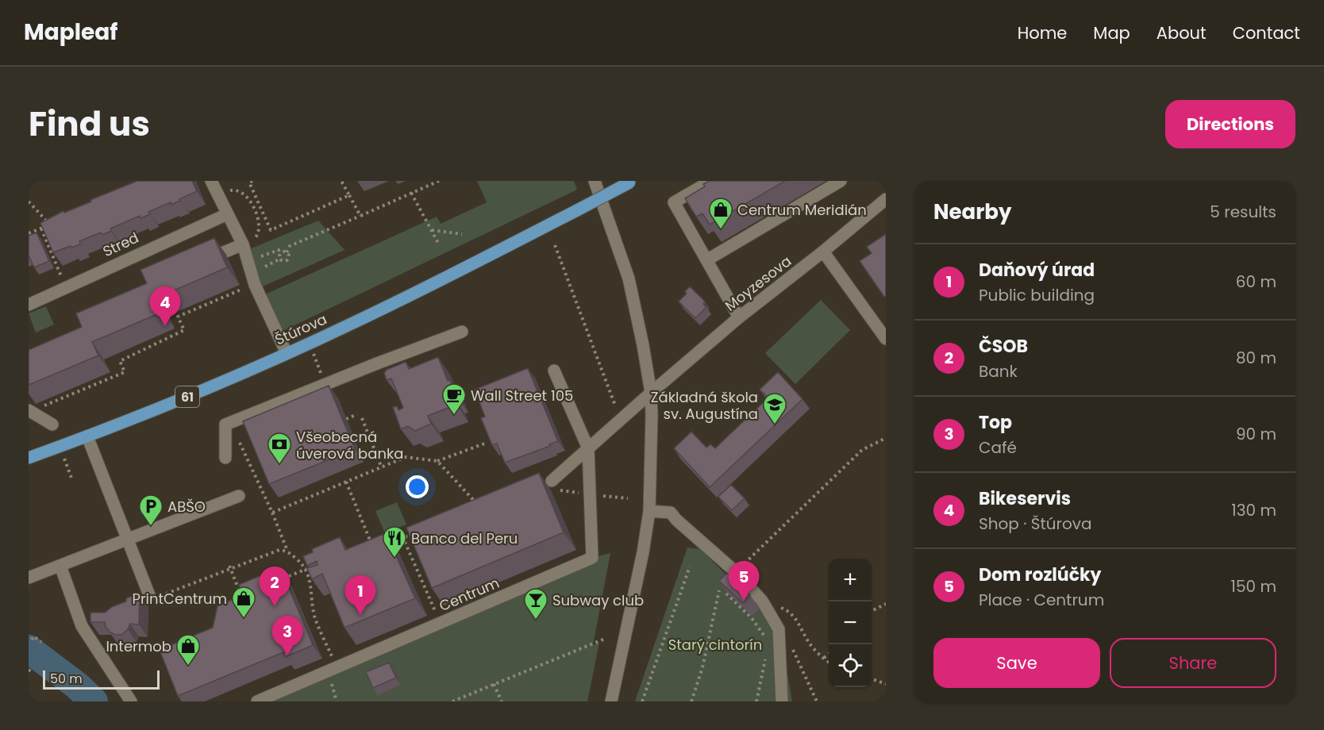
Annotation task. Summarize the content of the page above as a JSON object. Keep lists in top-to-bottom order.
{
  "streets": {
    "main road": ["Štúrova", "61"],
    "street": ["Stred", "Moyzesova", "Centrum"]
  },
  "parks": ["Starý cintorín"],
  "places": {
    "shop": ["Centrum Meridián", "PrintCentrum", "Intermob"],
    "cafe": ["Wall Street 105"],
    "school or university": ["Základná škola sv. Augustína"],
    "bank": ["Všeobecná úverová banka"],
    "parking": ["ABŠO"],
    "restaurant": ["Banco del Peru"],
    "bar": ["Subway club"]
  },
  "scale_bar": "50 m",
  "page": {
    "header": "Mapleaf",
    "nav": [
      "Home",
      "Map",
      "About",
      "Contact"
    ],
    "title": "Find us",
    "buttons": [
      "Directions",
      ["Save", "Share"]
    ],
    "heading": ["Nearby", "5 results"],
    "list": [
      {
        "mark": "1",
        "name": "Daňový úrad",
        "note": "Public building",
        "value": "60 m"
      },
      {
        "mark": "2",
        "name": "ČSOB",
        "note": "Bank",
        "value": "80 m"
      },
      {
        "mark": "3",
        "name": "Top",
        "note": "Café",
        "value": "90 m"
      },
      {
        "mark": "4",
        "name": "Bikeservis",
        "note": "Shop · Štúrova",
        "value": "130 m"
      },
      {
        "mark": "5",
        "name": "Dom rozlúčky",
        "note": "Place · Centrum",
        "value": "150 m"
      }
    ],
    "pins": [
      "4",
      "5",
      "2",
      "1",
      "3"
    ],
    "map_buttons": ["+", "−"],
    "scale": "50 m"
  }
}
